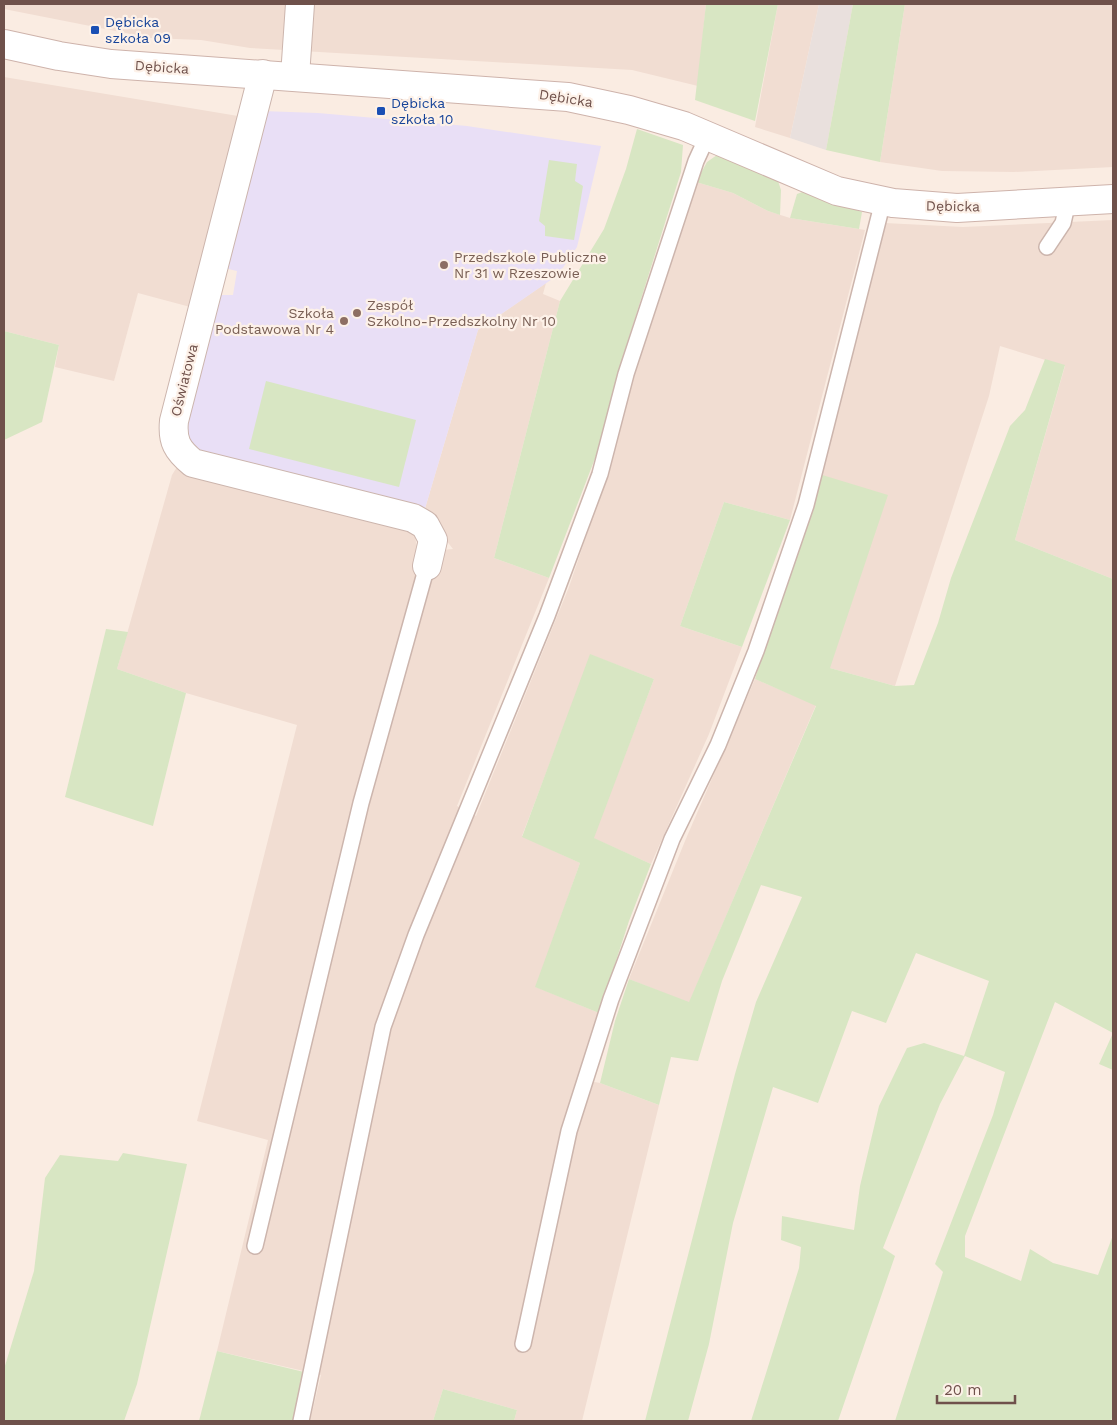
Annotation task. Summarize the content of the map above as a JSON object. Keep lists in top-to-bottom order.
{
  "streets": {
    "street": ["Dębicka", "Oświatowa"]
  },
  "crossings": [
    ["Dębicka", "Oświatowa"]
  ],
  "places": {
    "transit": ["Dębicka szkoła 09", "Dębicka szkoła 10"],
    "other": ["Przedszkole Publiczne Nr 31 w Rzeszowie", "Zespół Szkolno-Przedszkolny Nr 10", "Szkoła Podstawowa Nr 4"]
  },
  "scale_bar": "20 m"
}
